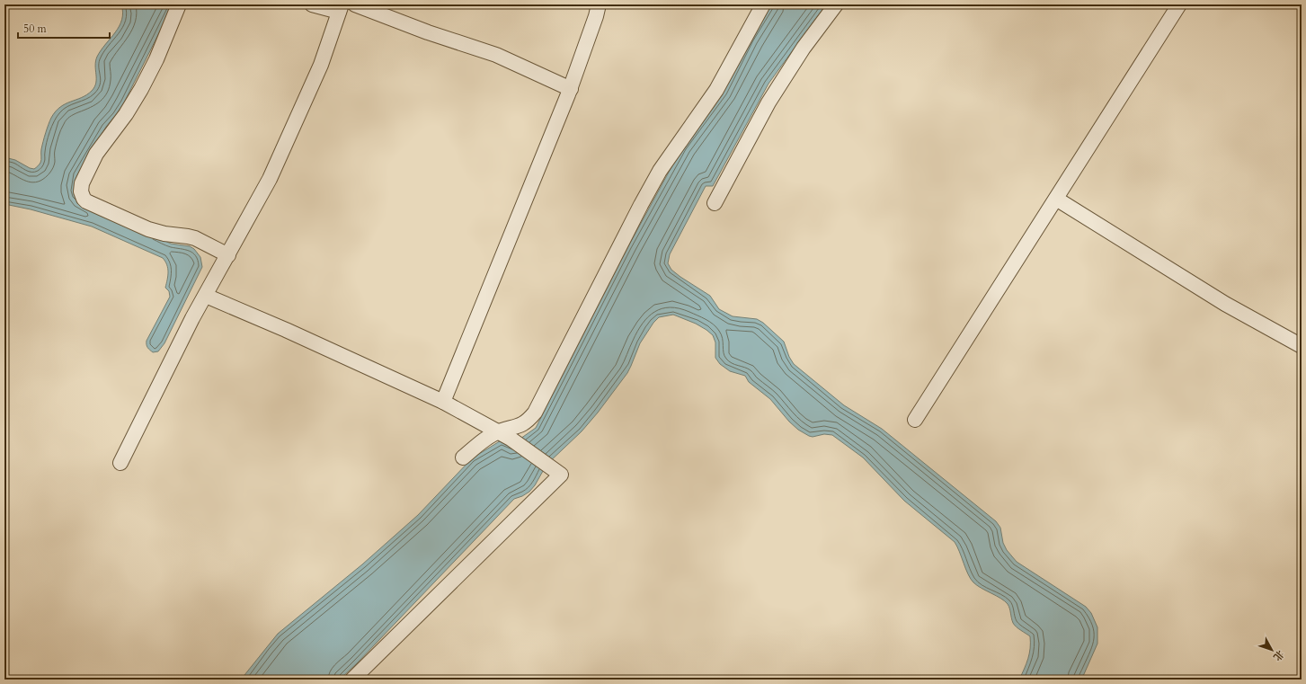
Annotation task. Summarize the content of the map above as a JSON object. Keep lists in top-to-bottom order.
{
  "scale_bar": "50 m",
  "north": "bottom right"
}
